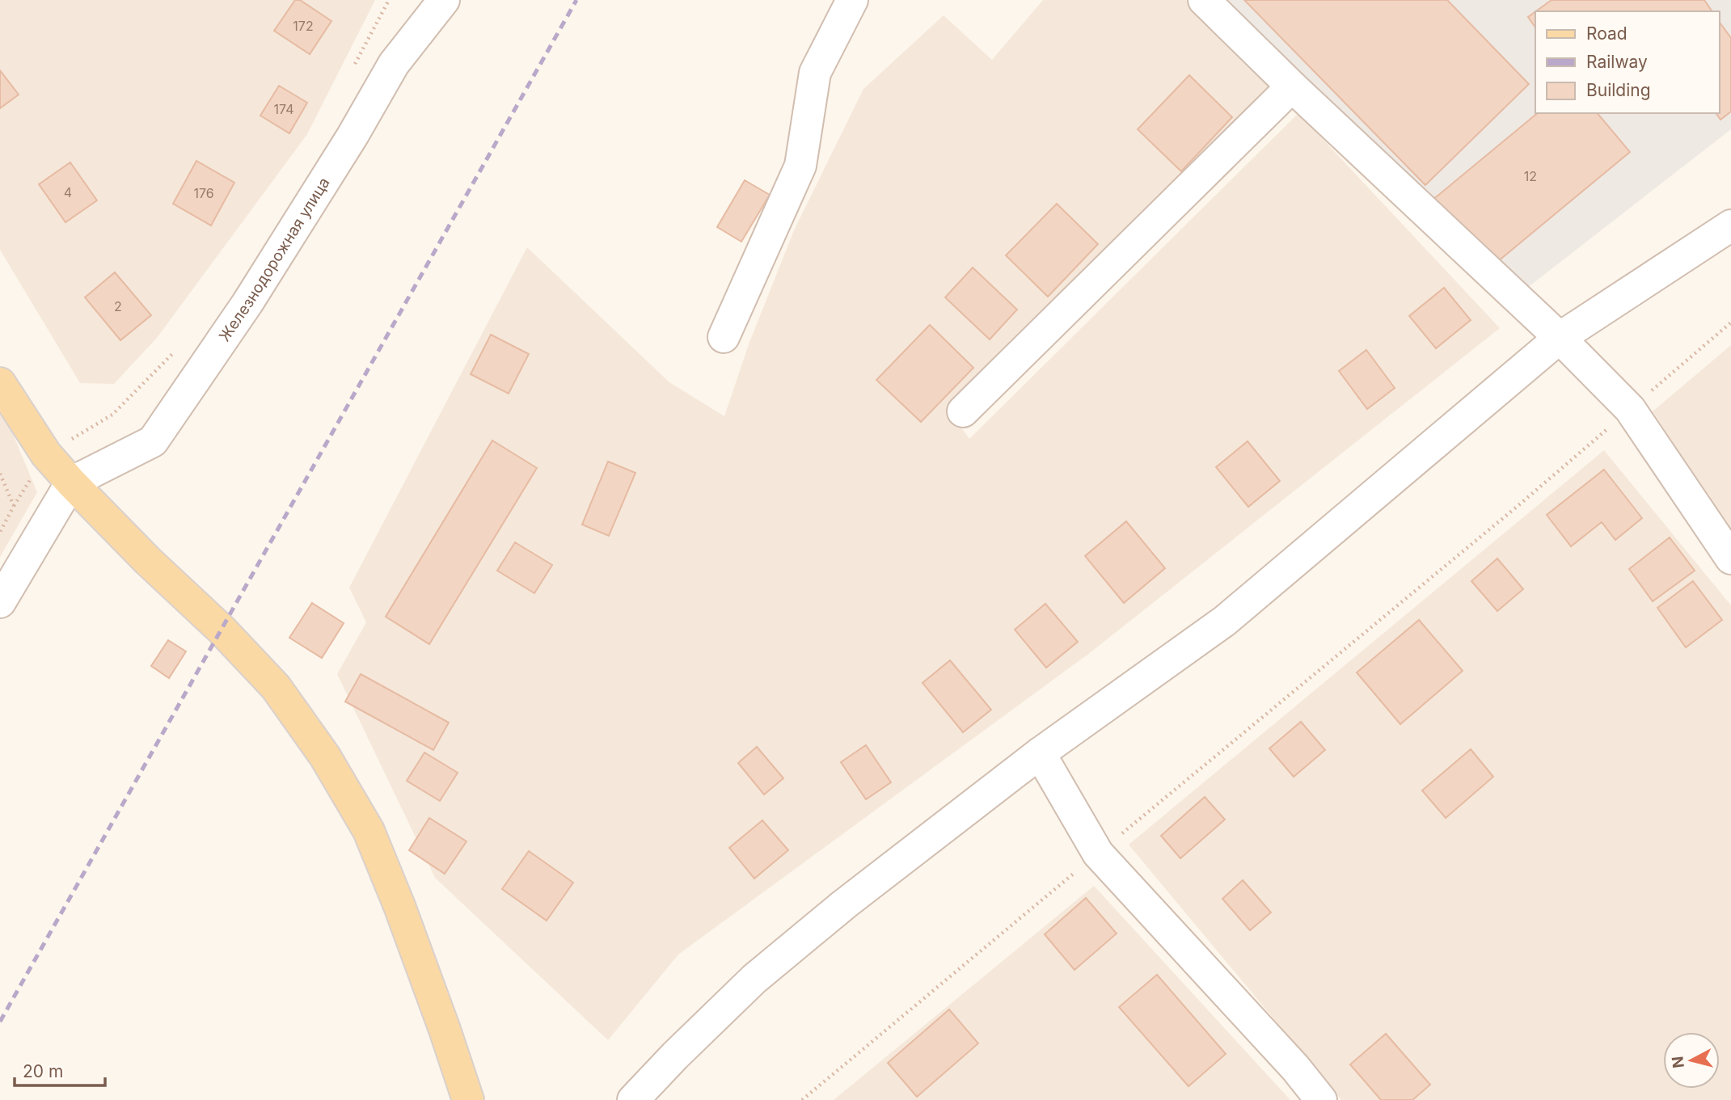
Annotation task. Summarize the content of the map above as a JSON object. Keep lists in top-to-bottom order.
{
  "streets": {
    "street": ["Железнодорожная улица"]
  },
  "house_numbers": [
    "172",
    "174",
    "12",
    "4",
    "176",
    "2"
  ],
  "legend": ["Road", "Railway", "Building"],
  "scale_bar": "20 m",
  "north": "left"
}
